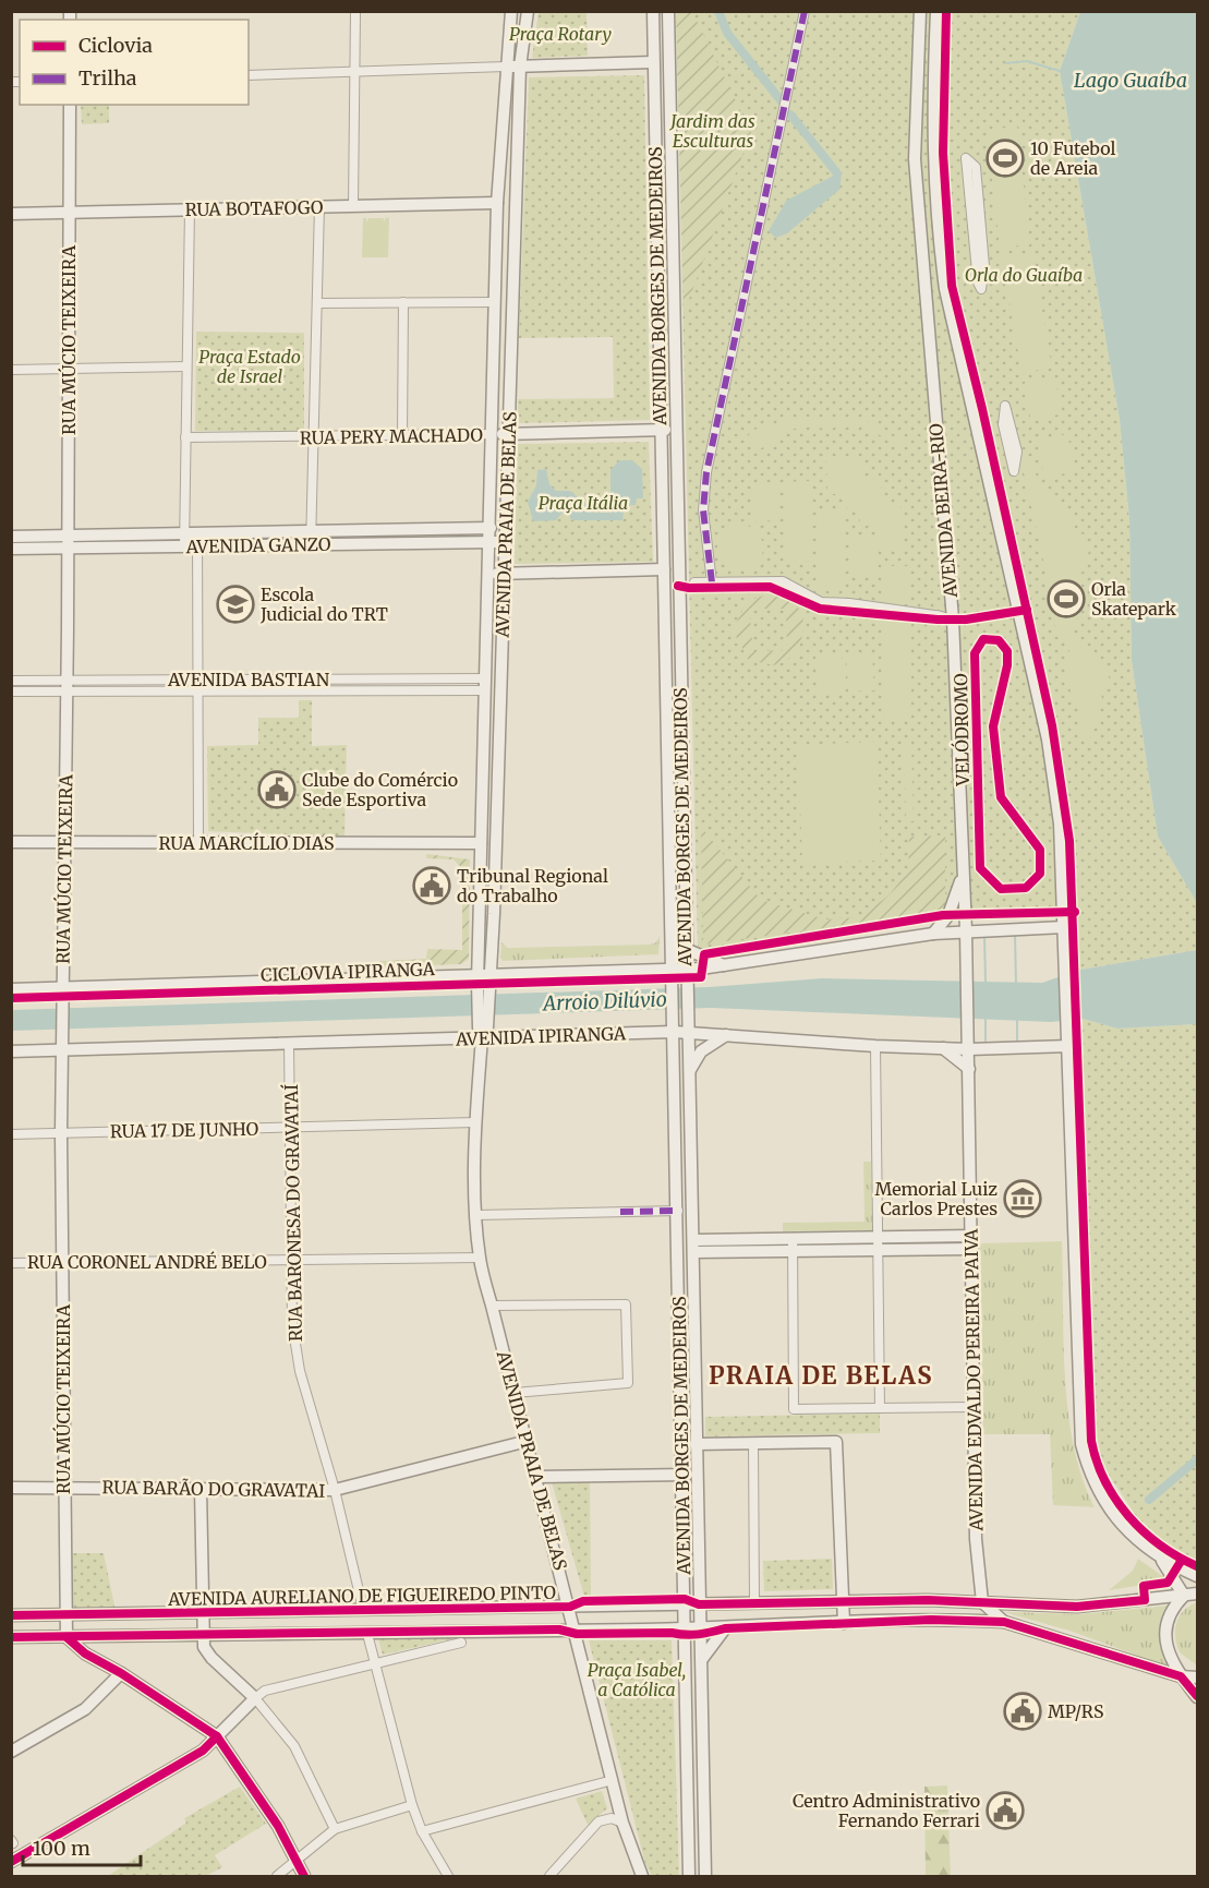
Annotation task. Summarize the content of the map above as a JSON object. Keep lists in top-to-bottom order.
{
  "streets": {
    "main road": [
      "RUA BOTAFOGO",
      "AVENIDA BORGES DE MEDEIROS",
      "RUA MÚCIO TEIXEIRA",
      "RUA PERY MACHADO",
      "AVENIDA BEIRA-RIO",
      "AVENIDA PRAIA DE BELAS",
      "AVENIDA GANZO",
      "RUA MARCÍLIO DIAS",
      "AVENIDA IPIRANGA",
      "AVENIDA EDVALDO PEREIRA PAIVA",
      "RUA BARÃO DO GRAVATAI",
      "AVENIDA AURELIANO DE FIGUEIREDO PINTO"
    ],
    "street": [
      "AVENIDA BASTIAN",
      "RUA 17 DE JUNHO",
      "RUA BARONESA DO GRAVATAÍ",
      "RUA CORONEL ANDRÉ BELO"
    ],
    "cycle path": ["VELÓDROMO", "CICLOVIA IPIRANGA"]
  },
  "crossings": [
    ["RUA BOTAFOGO", "RUA MÚCIO TEIXEIRA"],
    ["RUA BOTAFOGO", "AVENIDA PRAIA DE BELAS"],
    ["AVENIDA BORGES DE MEDEIROS", "RUA PERY MACHADO"],
    ["AVENIDA BORGES DE MEDEIROS", "AVENIDA IPIRANGA"],
    ["AVENIDA BORGES DE MEDEIROS", "AVENIDA AURELIANO DE FIGUEIREDO PINTO"],
    ["RUA MÚCIO TEIXEIRA", "AVENIDA GANZO"],
    ["RUA MÚCIO TEIXEIRA", "AVENIDA BASTIAN"],
    ["RUA MÚCIO TEIXEIRA", "RUA MARCÍLIO DIAS"],
    ["RUA MÚCIO TEIXEIRA", "AVENIDA IPIRANGA"],
    ["RUA MÚCIO TEIXEIRA", "RUA 17 DE JUNHO"],
    ["RUA MÚCIO TEIXEIRA", "RUA CORONEL ANDRÉ BELO"],
    ["RUA MÚCIO TEIXEIRA", "RUA BARÃO DO GRAVATAI"],
    ["RUA MÚCIO TEIXEIRA", "AVENIDA AURELIANO DE FIGUEIREDO PINTO"],
    ["RUA PERY MACHADO", "AVENIDA PRAIA DE BELAS"],
    ["AVENIDA BEIRA-RIO", "AVENIDA IPIRANGA"],
    ["AVENIDA BEIRA-RIO", "AVENIDA EDVALDO PEREIRA PAIVA"],
    ["AVENIDA PRAIA DE BELAS", "AVENIDA GANZO"],
    ["AVENIDA PRAIA DE BELAS", "AVENIDA BASTIAN"],
    ["AVENIDA PRAIA DE BELAS", "RUA MARCÍLIO DIAS"],
    ["AVENIDA PRAIA DE BELAS", "AVENIDA IPIRANGA"],
    ["AVENIDA PRAIA DE BELAS", "RUA 17 DE JUNHO"],
    ["AVENIDA PRAIA DE BELAS", "RUA CORONEL ANDRÉ BELO"],
    ["AVENIDA PRAIA DE BELAS", "RUA BARÃO DO GRAVATAI"],
    ["AVENIDA PRAIA DE BELAS", "AVENIDA AURELIANO DE FIGUEIREDO PINTO"],
    ["AVENIDA IPIRANGA", "RUA BARONESA DO GRAVATAÍ"],
    ["AVENIDA IPIRANGA", "AVENIDA EDVALDO PEREIRA PAIVA"],
    ["RUA 17 DE JUNHO", "RUA BARONESA DO GRAVATAÍ"],
    ["RUA BARONESA DO GRAVATAÍ", "RUA CORONEL ANDRÉ BELO"],
    ["RUA BARONESA DO GRAVATAÍ", "RUA BARÃO DO GRAVATAI"],
    ["RUA BARONESA DO GRAVATAÍ", "AVENIDA AURELIANO DE FIGUEIREDO PINTO"],
    ["AVENIDA EDVALDO PEREIRA PAIVA", "AVENIDA AURELIANO DE FIGUEIREDO PINTO"]
  ],
  "districts": ["PRAIA DE BELAS"],
  "water": ["Lago Guaíba", "Arroio Dilúvio"],
  "parks": [
    "Praça Rotary",
    "Jardim das Esculturas",
    "Orla do Guaíba",
    "Praça Estado de Israel",
    "Praça Itália",
    "Praça Isabel, a Católica"
  ],
  "places": {
    "sports": ["10 Futebol de Areia", "Orla Skatepark"],
    "school or university": ["Escola Judicial do TRT"],
    "public building": [
      "Clube do Comércio Sede Esportiva",
      "Tribunal Regional do Trabalho",
      "MP/RS",
      "Centro Administrativo Fernando Ferrari"
    ],
    "museum": ["Memorial Luiz Carlos Prestes"]
  },
  "legend": ["Ciclovia", "Trilha"],
  "scale_bar": "100 m"
}
